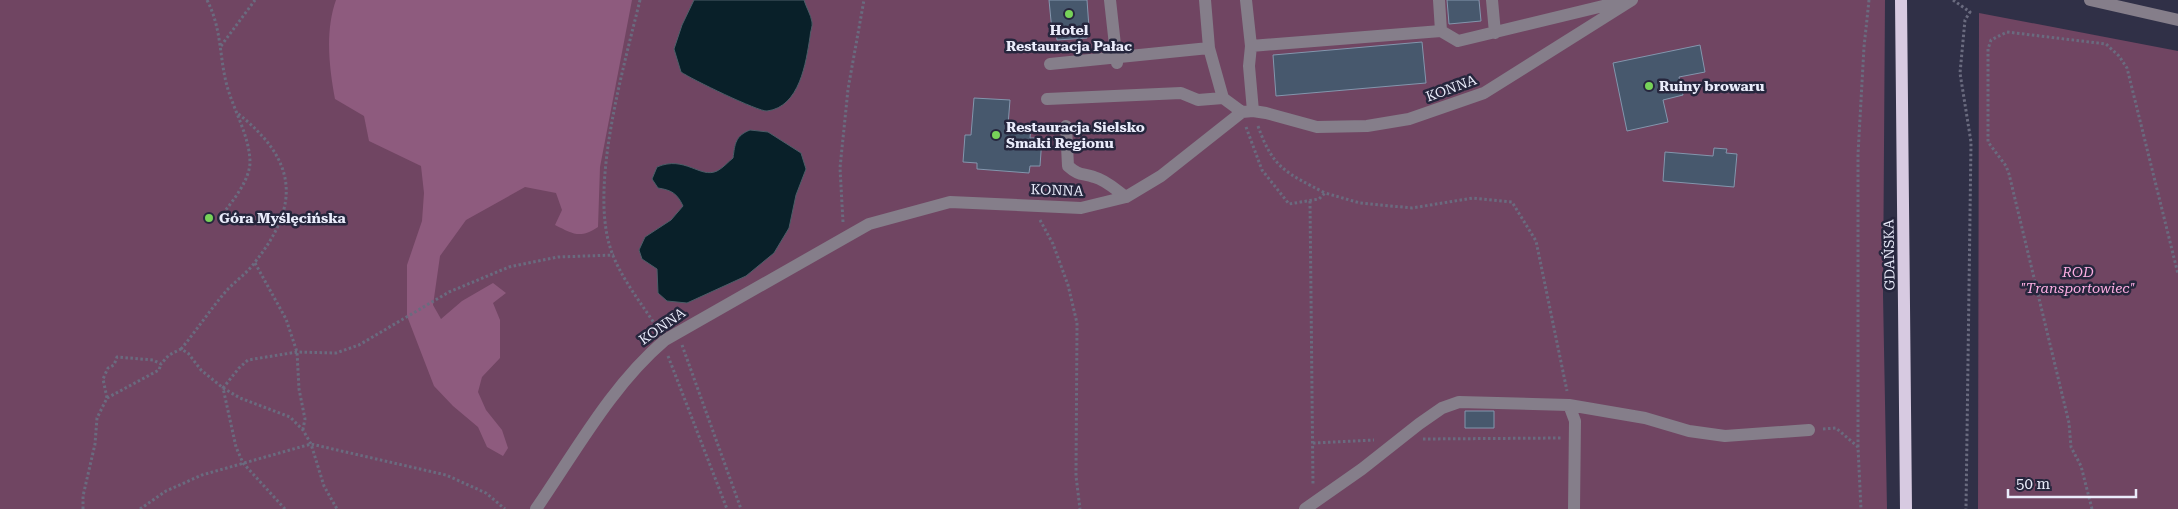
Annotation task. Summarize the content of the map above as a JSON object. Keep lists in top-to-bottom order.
{
  "streets": {
    "main road": ["GDAŃSKA"],
    "street": ["KONNA"]
  },
  "parks": ["ROD \"Transportowiec\""],
  "places": [
    "Hotel Restauracja Pałac",
    "Ruiny browaru",
    "Restauracja Sielsko Smaki Regionu",
    "Góra Myślęcińska"
  ],
  "scale_bar": "50 m"
}
